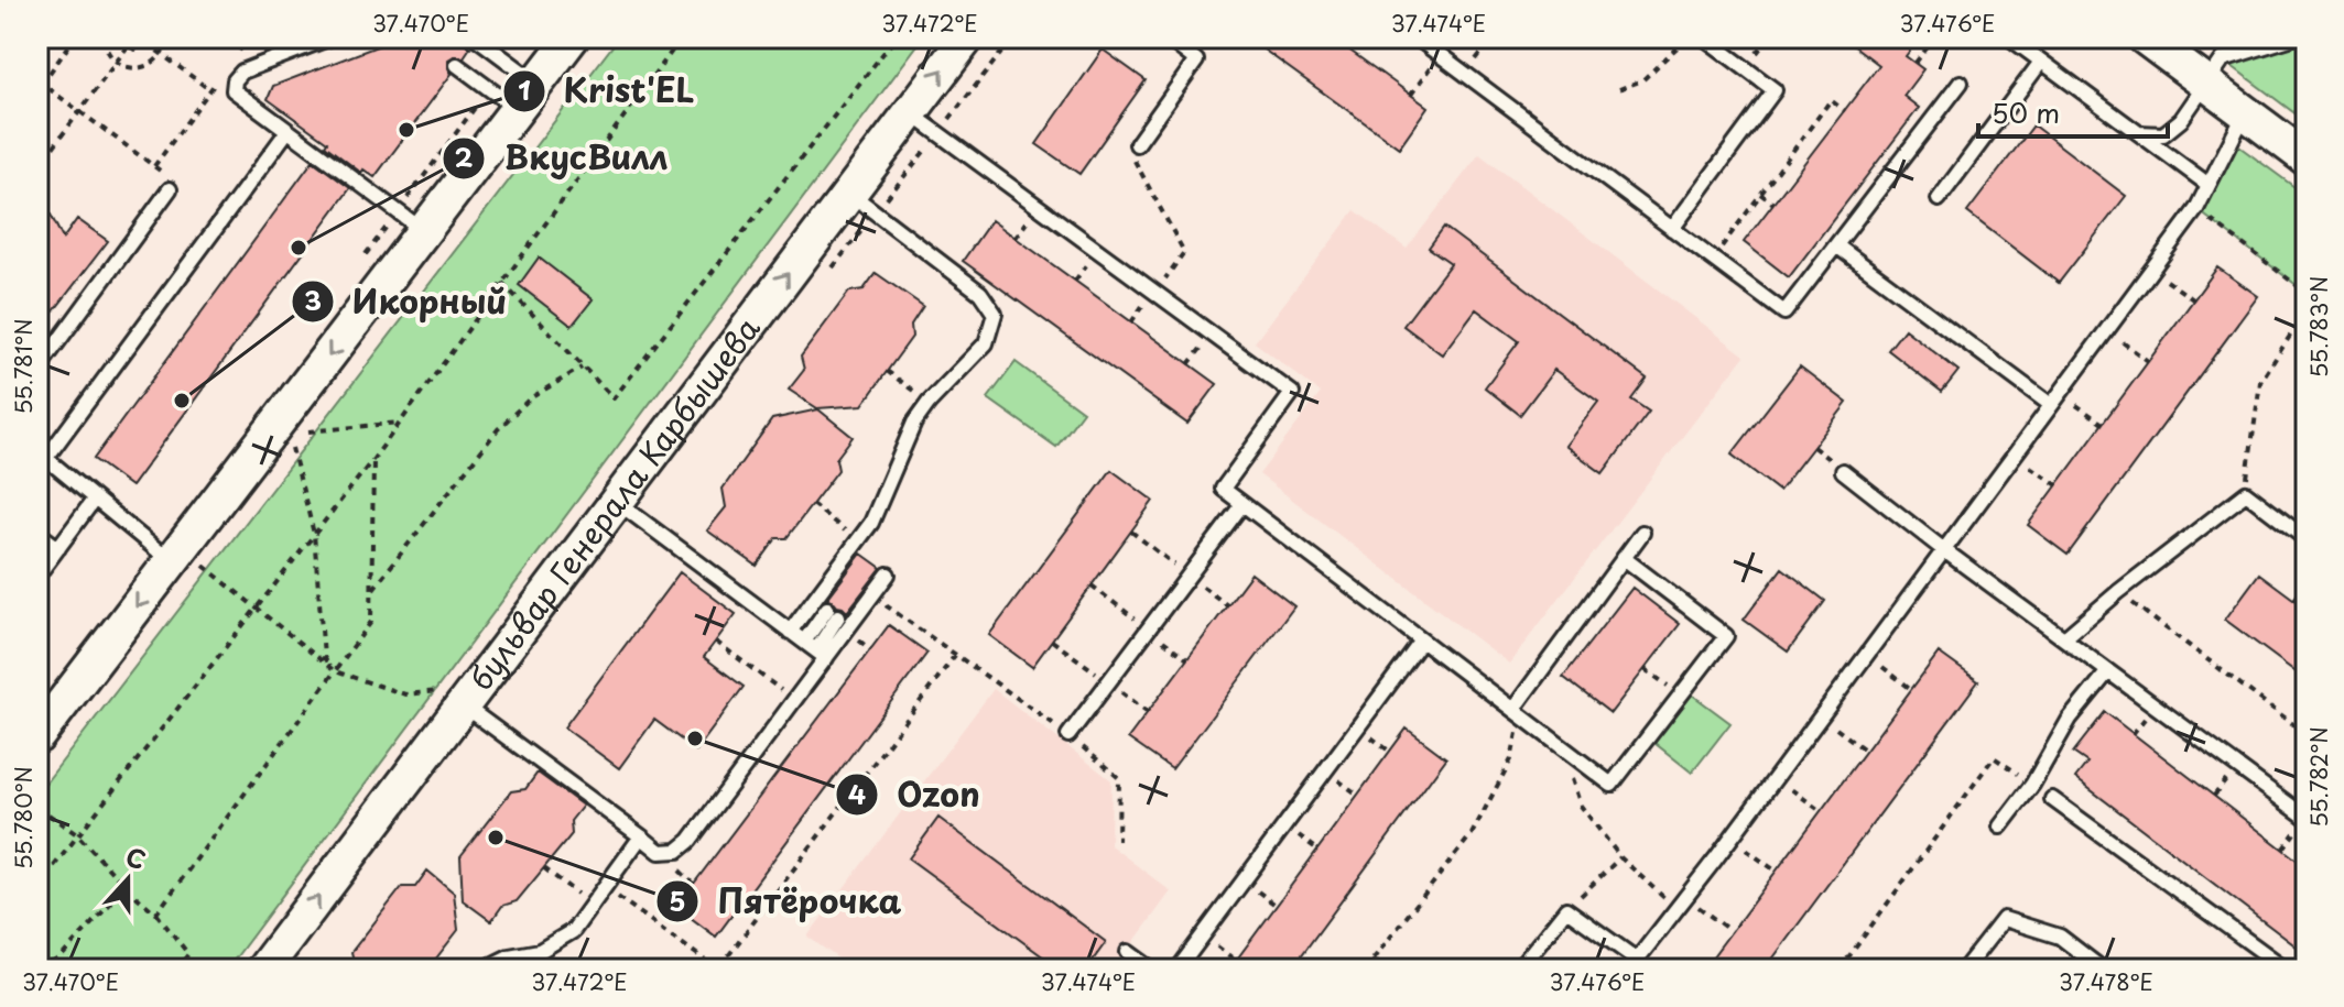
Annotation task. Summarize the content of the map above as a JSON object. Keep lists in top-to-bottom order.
{
  "streets": {
    "street": ["бульвар Генерала Карбышева"]
  },
  "one_way": ["бульвар Генерала Карбышева"],
  "places": [
    "Krist'EL",
    "ВкусВилл",
    "Икорный",
    "Ozon",
    "Пятёрочка"
  ],
  "scale_bar": "50 m",
  "north": "top",
  "coordinates": [
    "37.470°E",
    "37.472°E",
    "37.474°E",
    "37.476°E",
    "55.783°N",
    "55.781°N",
    "55.782°N",
    "55.780°N",
    "37.478°E"
  ]
}
